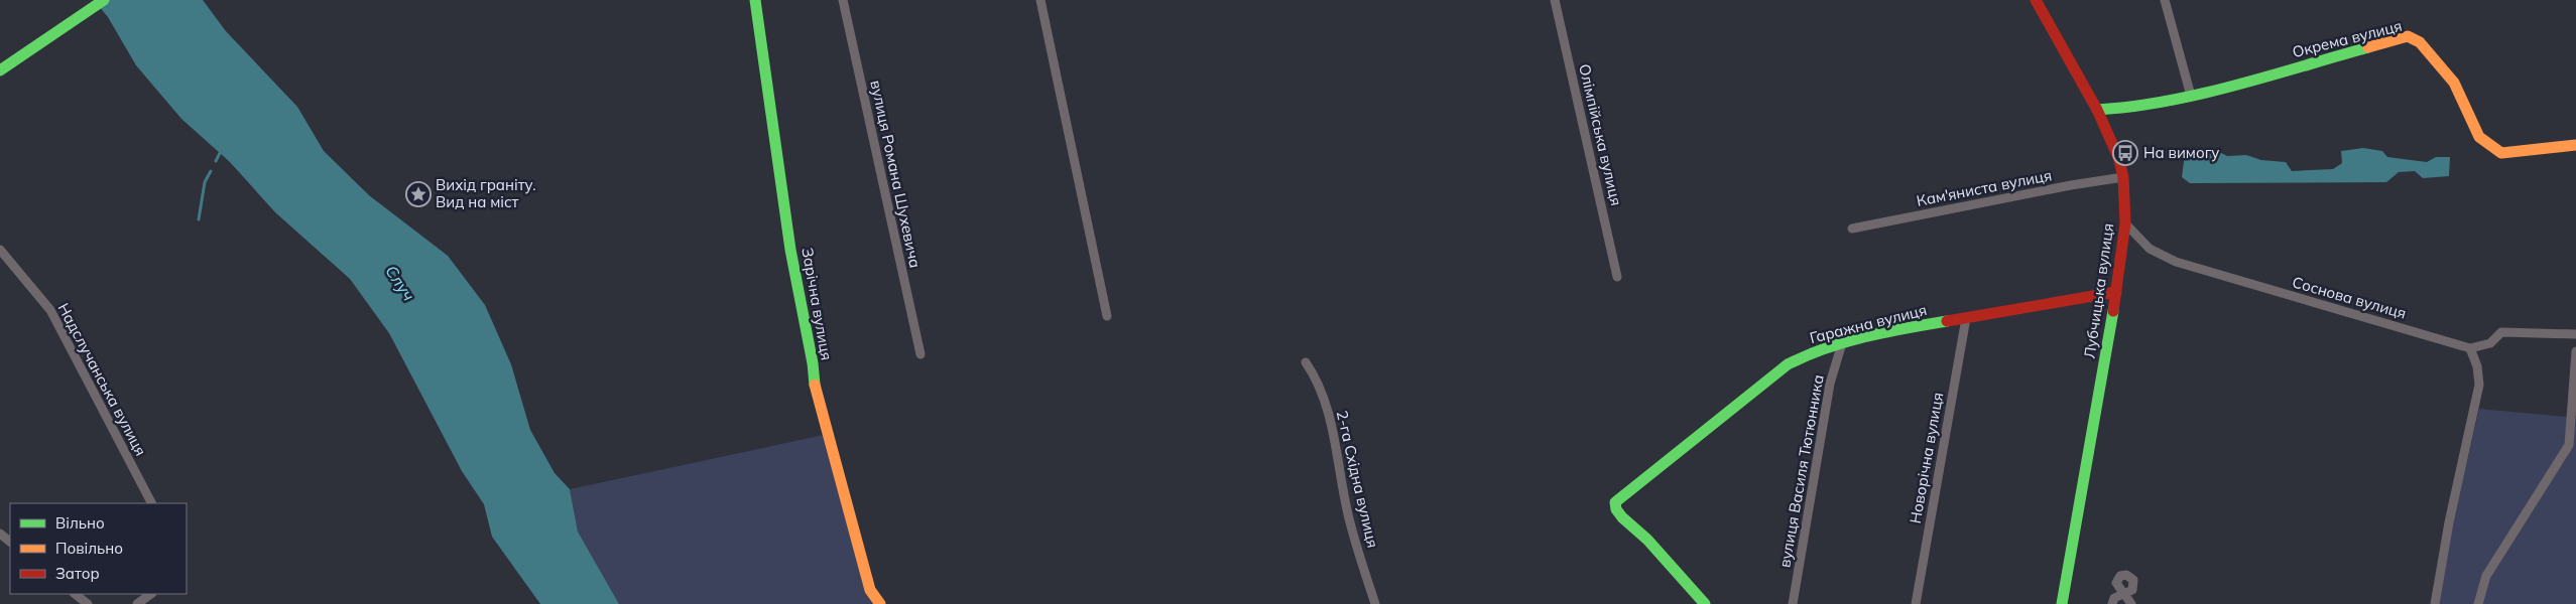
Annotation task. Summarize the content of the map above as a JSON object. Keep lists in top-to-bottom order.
{
  "streets": {
    "street": [
      "Окрема вулиця",
      "Олімпійська вулиця",
      "вулиця Романа Шухевича",
      "Кам'яниста вулиця",
      "Лубчицька вулиця",
      "Соснова вулиця",
      "Зарічна вулиця",
      "Гаражна вулиця",
      "Надслучанська вулиця",
      "Новорічна вулиця",
      "вулиця Василя Тютюнника",
      "2-га Східна вулиця"
    ]
  },
  "crossings": [
    ["Окрема вулиця", "Лубчицька вулиця"],
    ["Кам'яниста вулиця", "Лубчицька вулиця"],
    ["Лубчицька вулиця", "Соснова вулиця"],
    ["Лубчицька вулиця", "Гаражна вулиця"],
    ["Гаражна вулиця", "Новорічна вулиця"],
    ["Гаражна вулиця", "вулиця Василя Тютюнника"]
  ],
  "water": ["Случ"],
  "places": {
    "bus stop": ["На вимогу"],
    "place": ["Вихід граніту. Вид на міст"]
  },
  "legend": ["Вільно", "Повільно", "Затор"]
}
